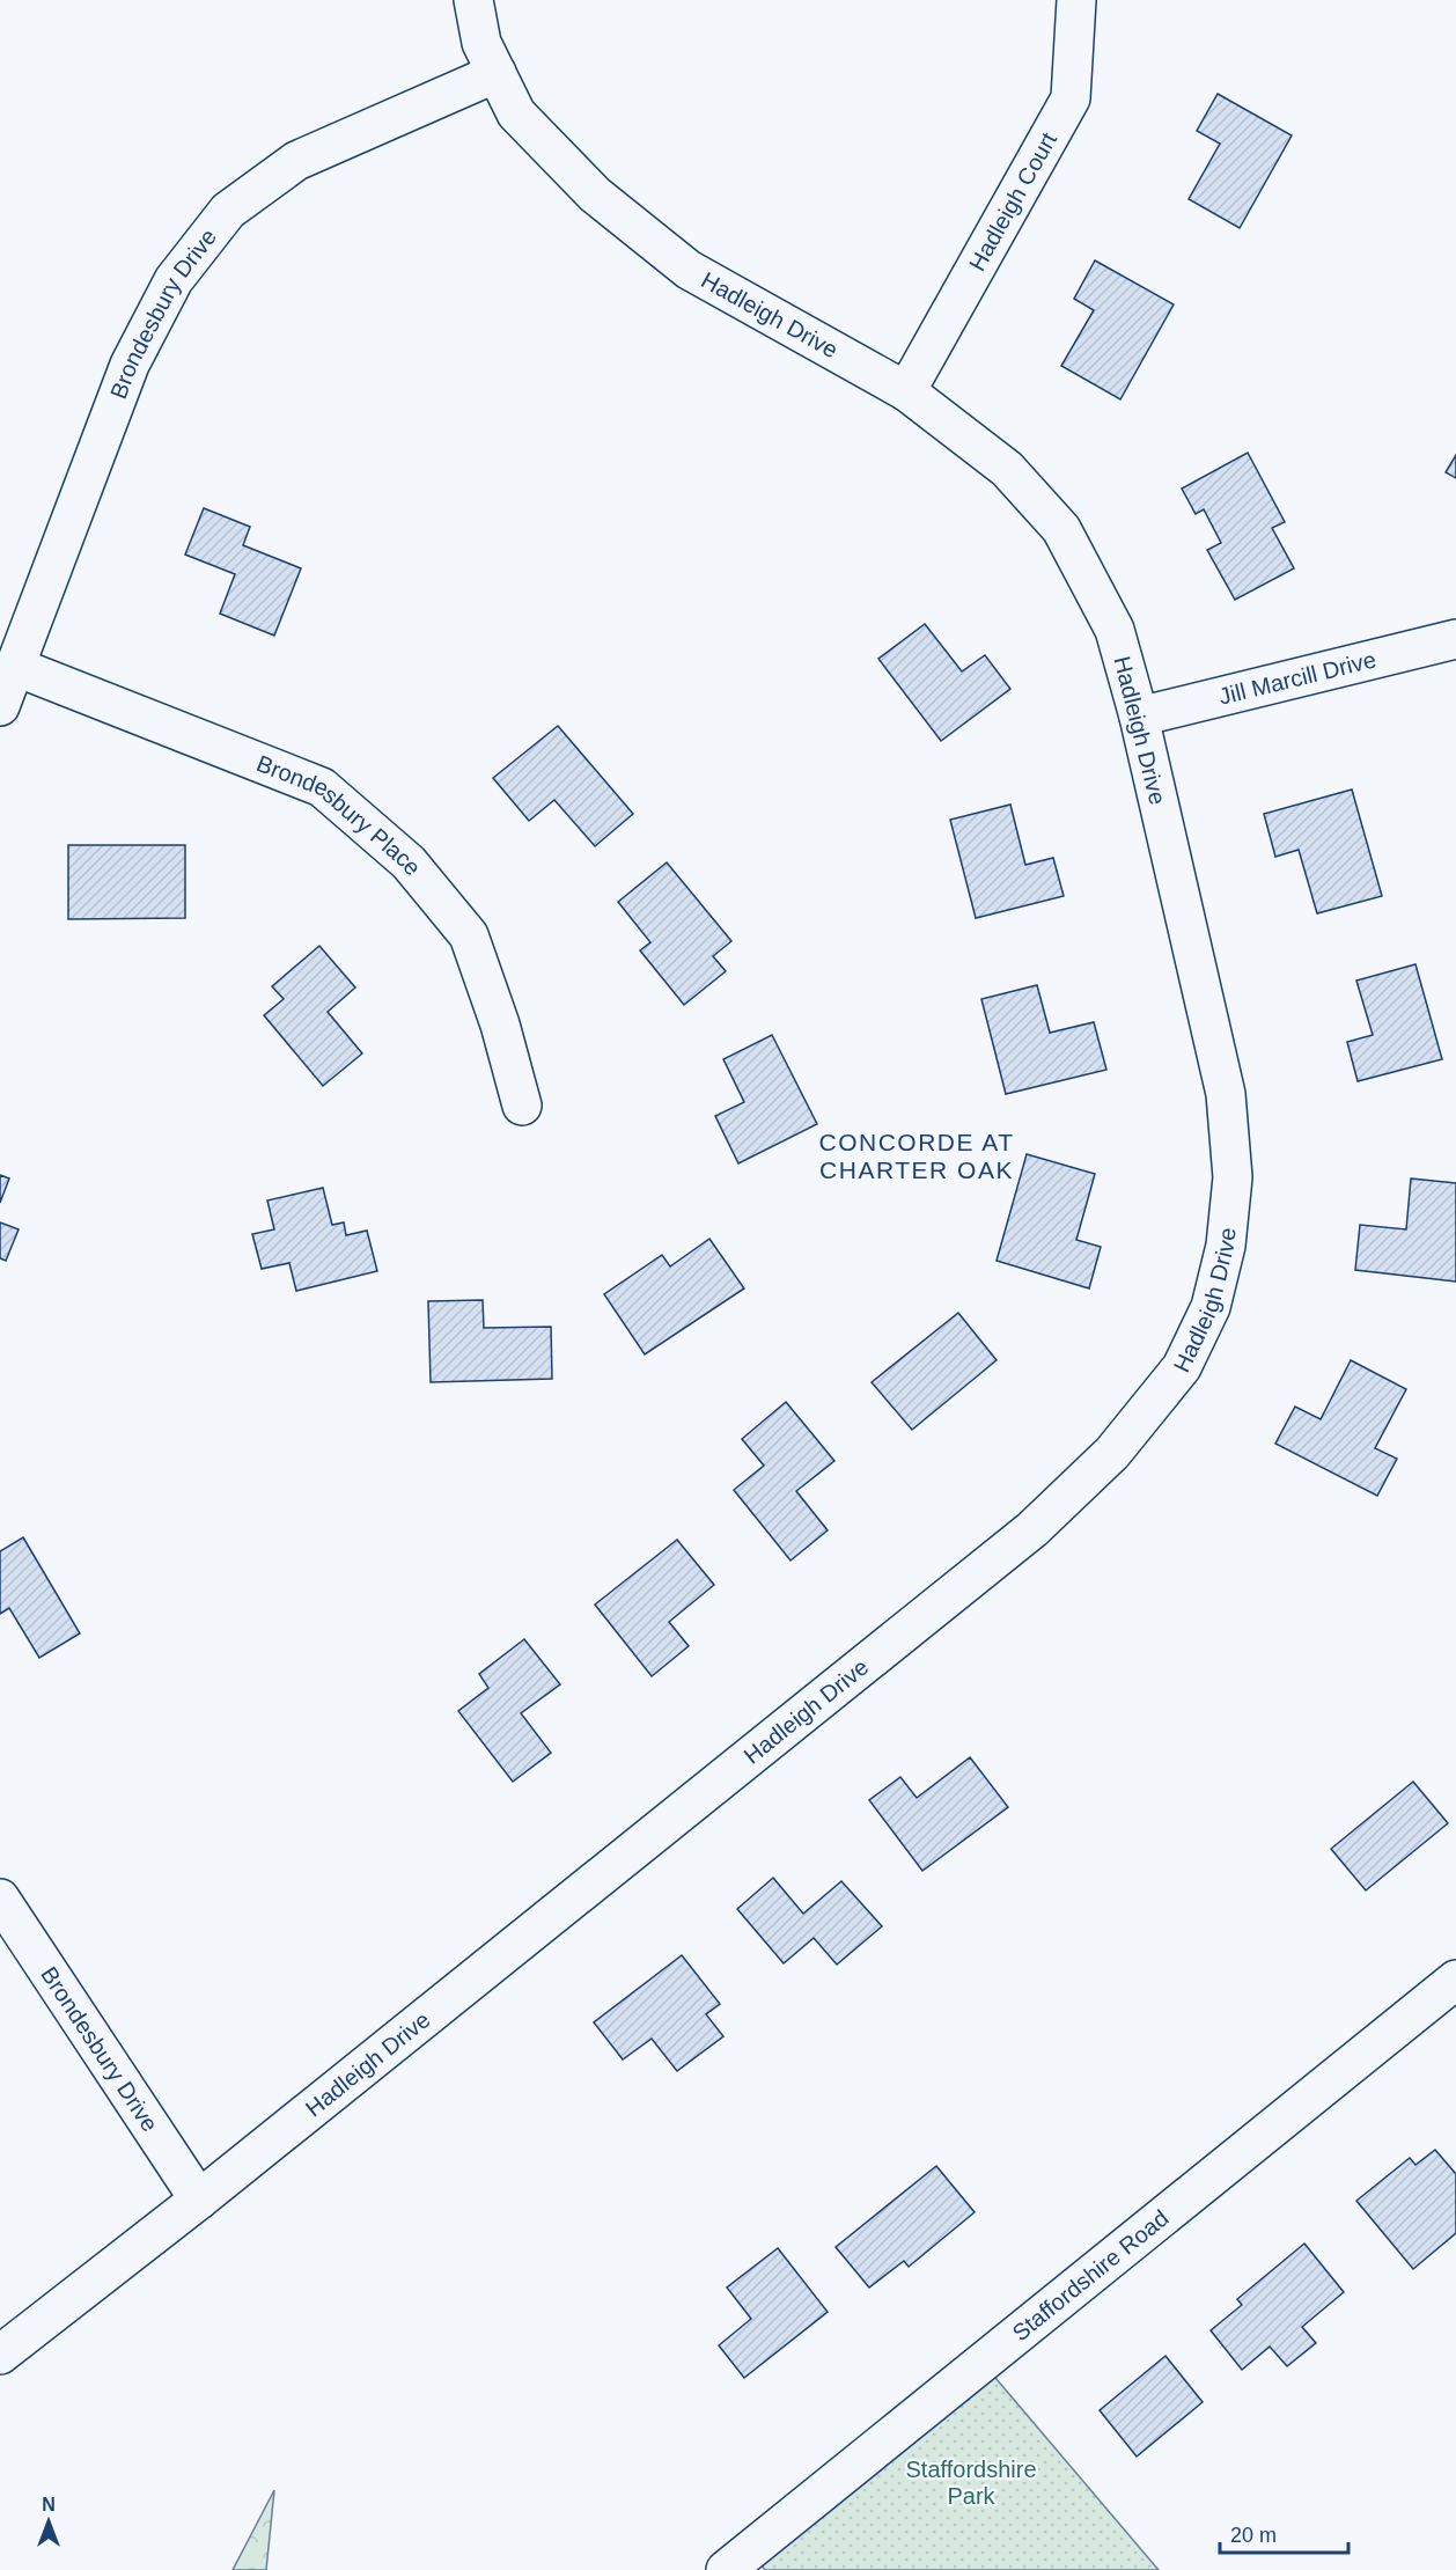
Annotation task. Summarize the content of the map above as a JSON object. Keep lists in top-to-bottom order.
{
  "streets": {
    "street": [
      "Hadleigh Court",
      "Hadleigh Drive",
      "Brondesbury Drive",
      "Jill Marcill Drive",
      "Brondesbury Place",
      "Staffordshire Road"
    ]
  },
  "crossings": [
    ["Hadleigh Court", "Hadleigh Drive"],
    ["Hadleigh Drive", "Brondesbury Drive"],
    ["Hadleigh Drive", "Jill Marcill Drive"],
    ["Brondesbury Drive", "Brondesbury Place"]
  ],
  "districts": ["CONCORDE AT CHARTER OAK"],
  "parks": ["Staffordshire Park"],
  "scale_bar": "20 m",
  "north": "top"
}
